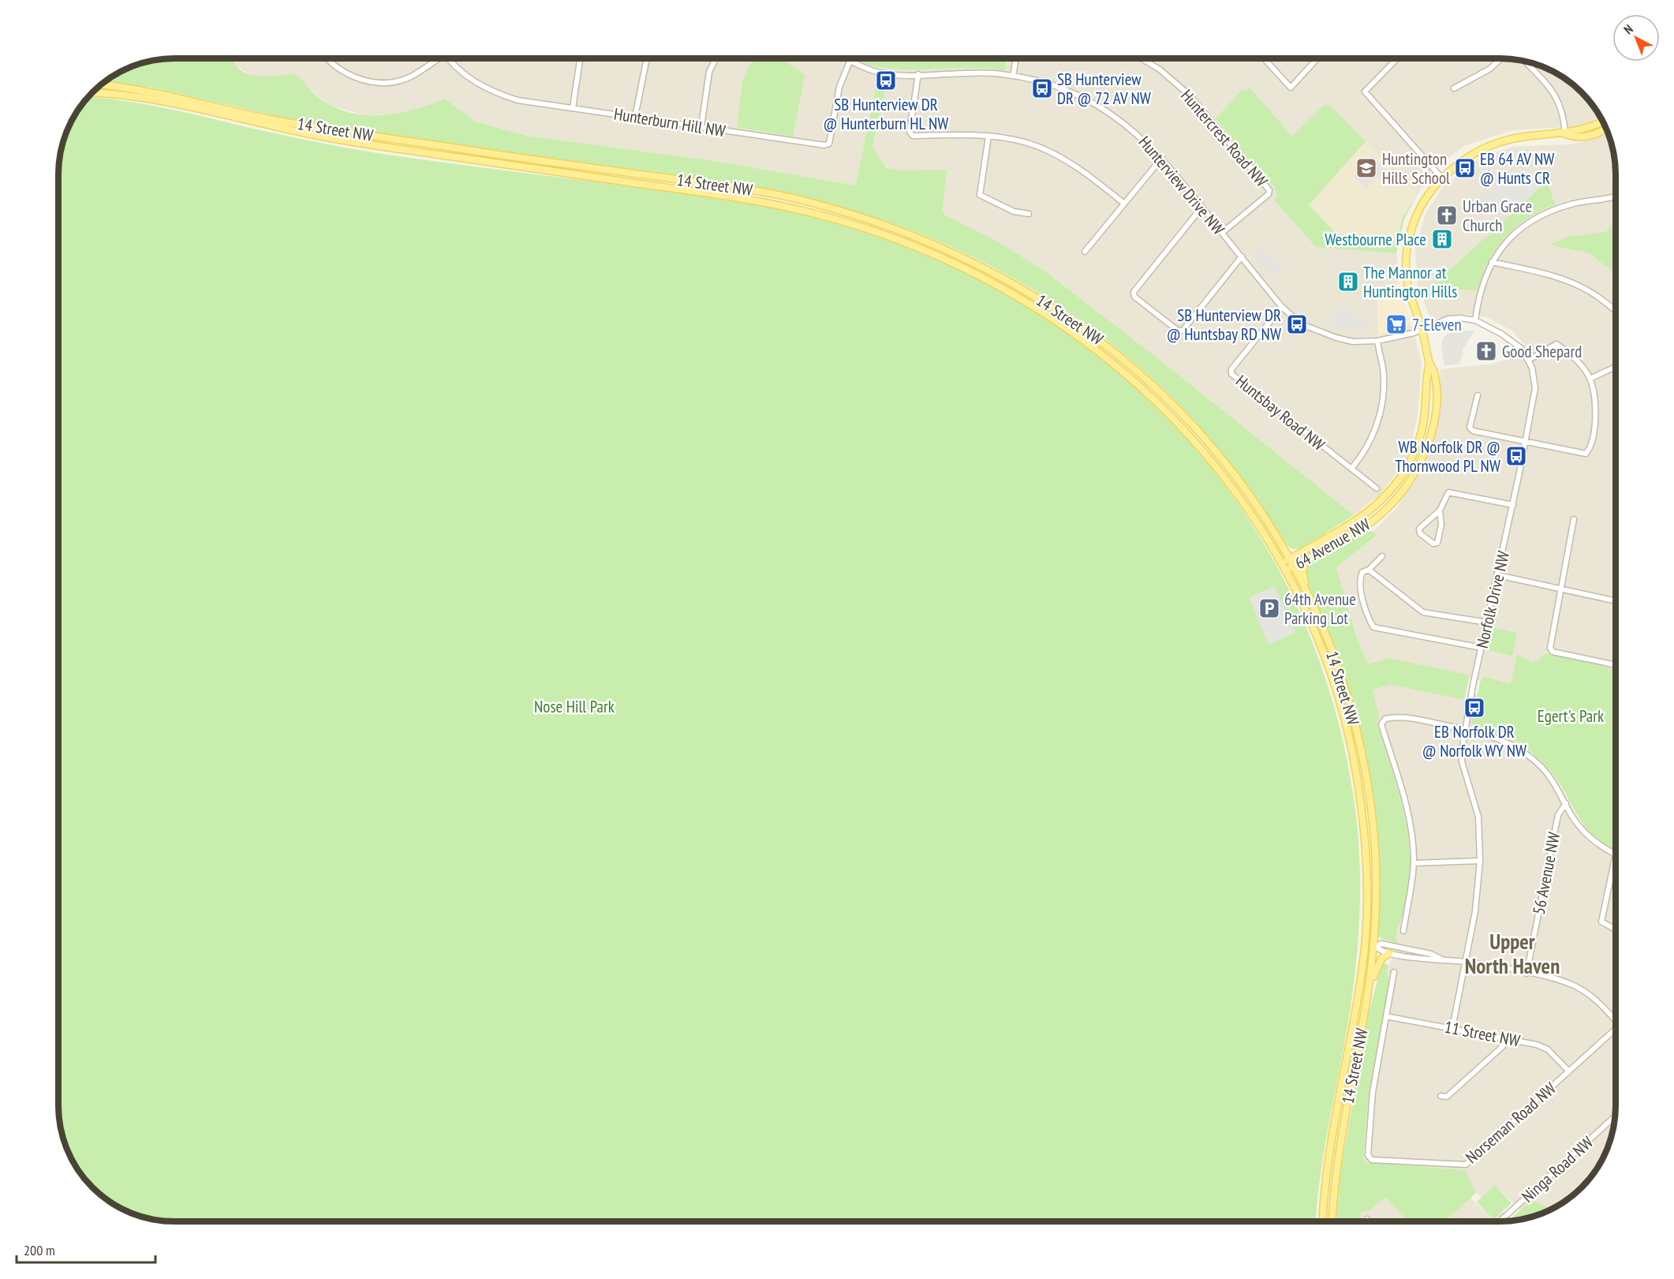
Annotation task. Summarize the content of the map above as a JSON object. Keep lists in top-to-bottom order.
{
  "streets": {
    "main road": ["14 Street NW", "64 Avenue NW"],
    "street": [
      "Hunterburn Hill NW",
      "Huntercrest Road NW",
      "Hunterview Drive NW",
      "Huntsbay Road NW",
      "Norfolk Drive NW",
      "56 Avenue NW",
      "11 Street NW",
      "Norseman Road NW",
      "Ninga Road NW"
    ]
  },
  "crossings": [
    ["Hunterburn Hill NW", "Hunterview Drive NW"],
    ["14 Street NW", "64 Avenue NW"],
    ["Huntercrest Road NW", "Hunterview Drive NW"],
    ["Hunterview Drive NW", "Huntsbay Road NW"],
    ["Hunterview Drive NW", "64 Avenue NW"],
    ["Hunterview Drive NW", "Norfolk Drive NW"],
    ["64 Avenue NW", "Norfolk Drive NW"],
    ["Norfolk Drive NW", "11 Street NW"],
    ["11 Street NW", "Norseman Road NW"]
  ],
  "districts": ["Upper North Haven"],
  "parks": ["Nose Hill Park", "Egert's Park"],
  "places": {
    "bus stop": [
      "SB Hunterview DR @ Hunterburn HL NW",
      "SB Hunterview DR @ 72 AV NW",
      "EB 64 AV NW @ Hunts CR",
      "SB Hunterview DR @ Huntsbay RD NW",
      "WB Norfolk DR @ Thornwood PL NW",
      "EB Norfolk DR @ Norfolk WY NW"
    ],
    "school or university": ["Huntington Hills School"],
    "church": ["Urban Grace Church", "Good Shepard"],
    "building": ["Westbourne Place", "The Mannor at Huntington Hills"],
    "supermarket": ["7-Eleven"],
    "parking": ["64th Avenue Parking Lot"]
  },
  "scale_bar": "200 m",
  "north": "top left"
}
